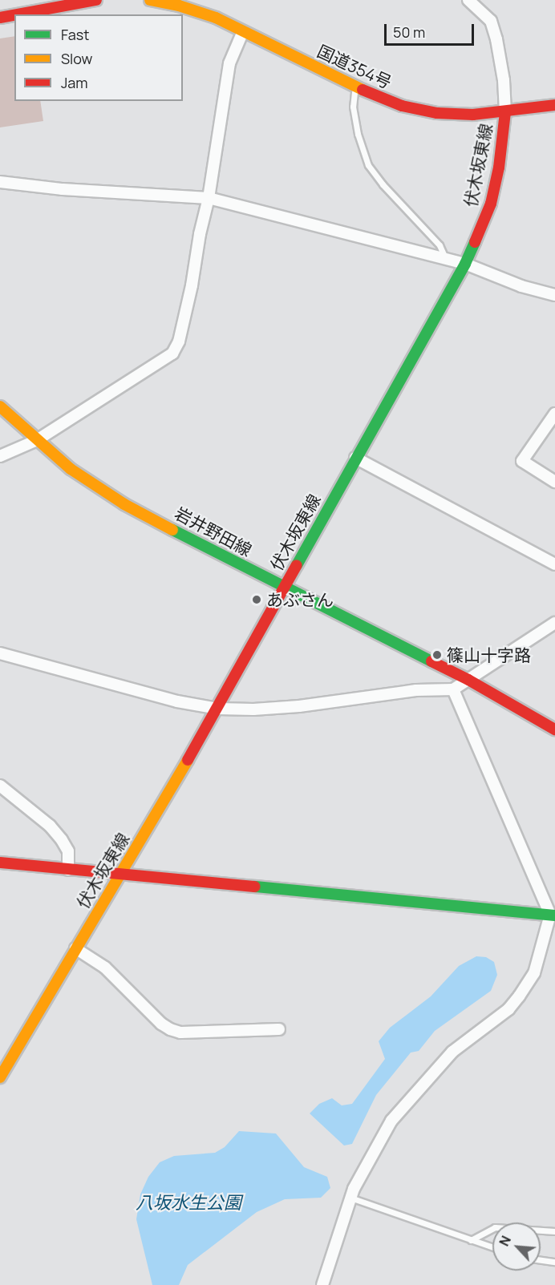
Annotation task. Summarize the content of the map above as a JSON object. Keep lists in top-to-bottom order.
{
  "streets": {
    "main road": ["国道354号", "伏木坂東線", "岩井野田線"]
  },
  "crossings": [
    ["国道354号", "伏木坂東線"],
    ["伏木坂東線", "岩井野田線"]
  ],
  "water": ["八坂水生公園"],
  "places": ["あぶさん", "篠山十字路"],
  "legend": ["Fast", "Slow", "Jam"],
  "scale_bar": "50 m",
  "north": "top left"
}
